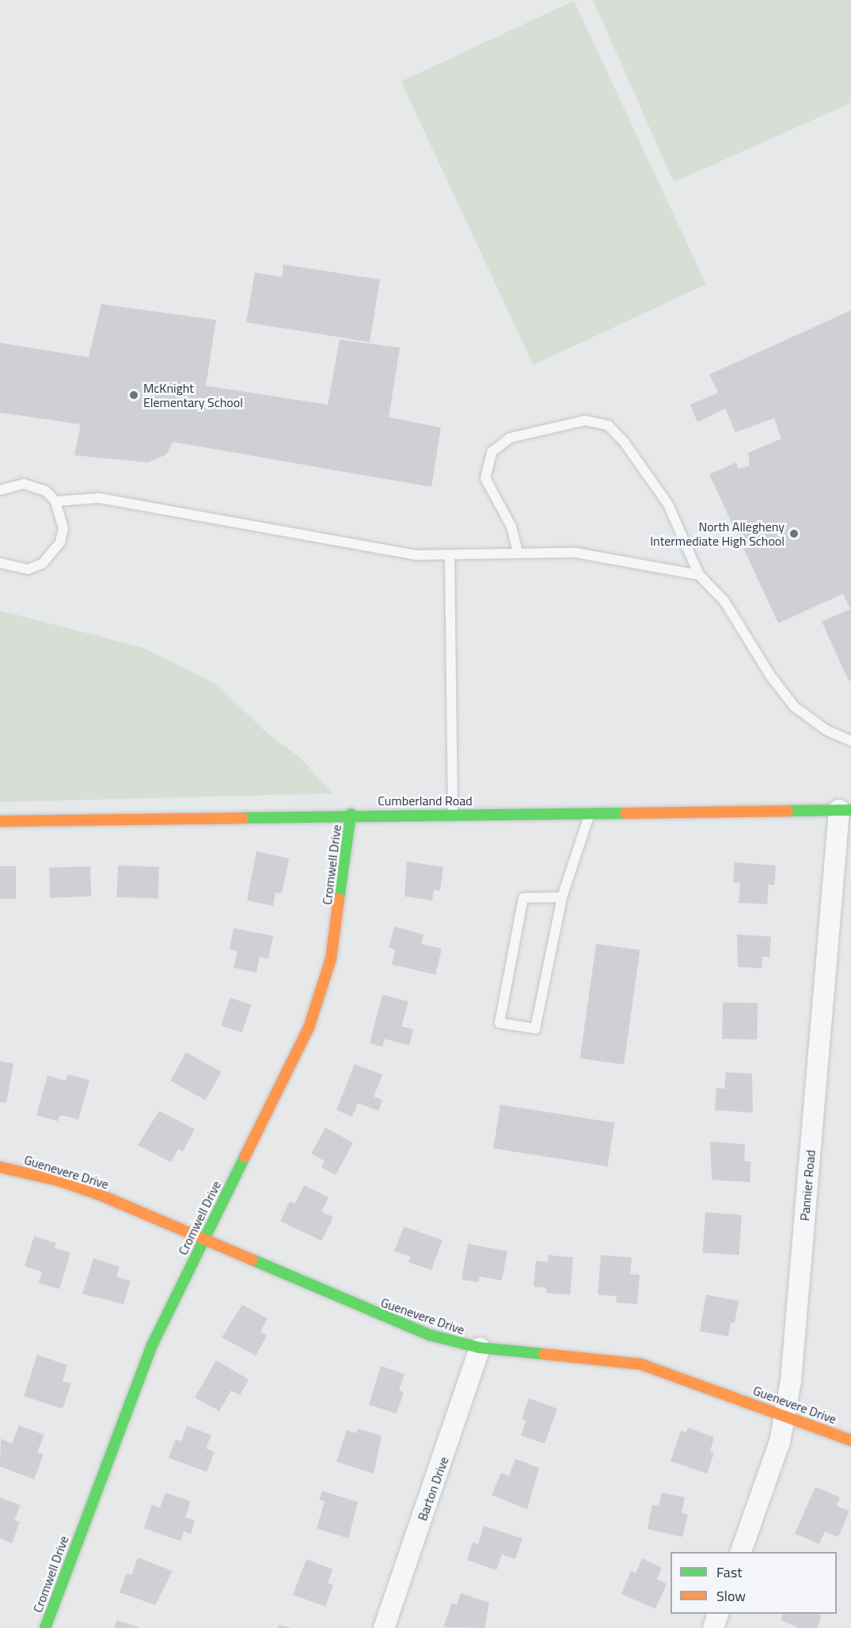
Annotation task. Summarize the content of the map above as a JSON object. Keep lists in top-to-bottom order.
{
  "streets": {
    "street": [
      "Cumberland Road",
      "Cromwell Drive",
      "Guenevere Drive",
      "Pannier Road",
      "Barton Drive"
    ]
  },
  "crossings": [
    ["Cumberland Road", "Cromwell Drive"],
    ["Cumberland Road", "Pannier Road"],
    ["Cromwell Drive", "Guenevere Drive"],
    ["Guenevere Drive", "Pannier Road"],
    ["Guenevere Drive", "Barton Drive"]
  ],
  "places": ["McKnight Elementary School", "North Allegheny Intermediate High School"],
  "legend": ["Fast", "Slow"]
}
